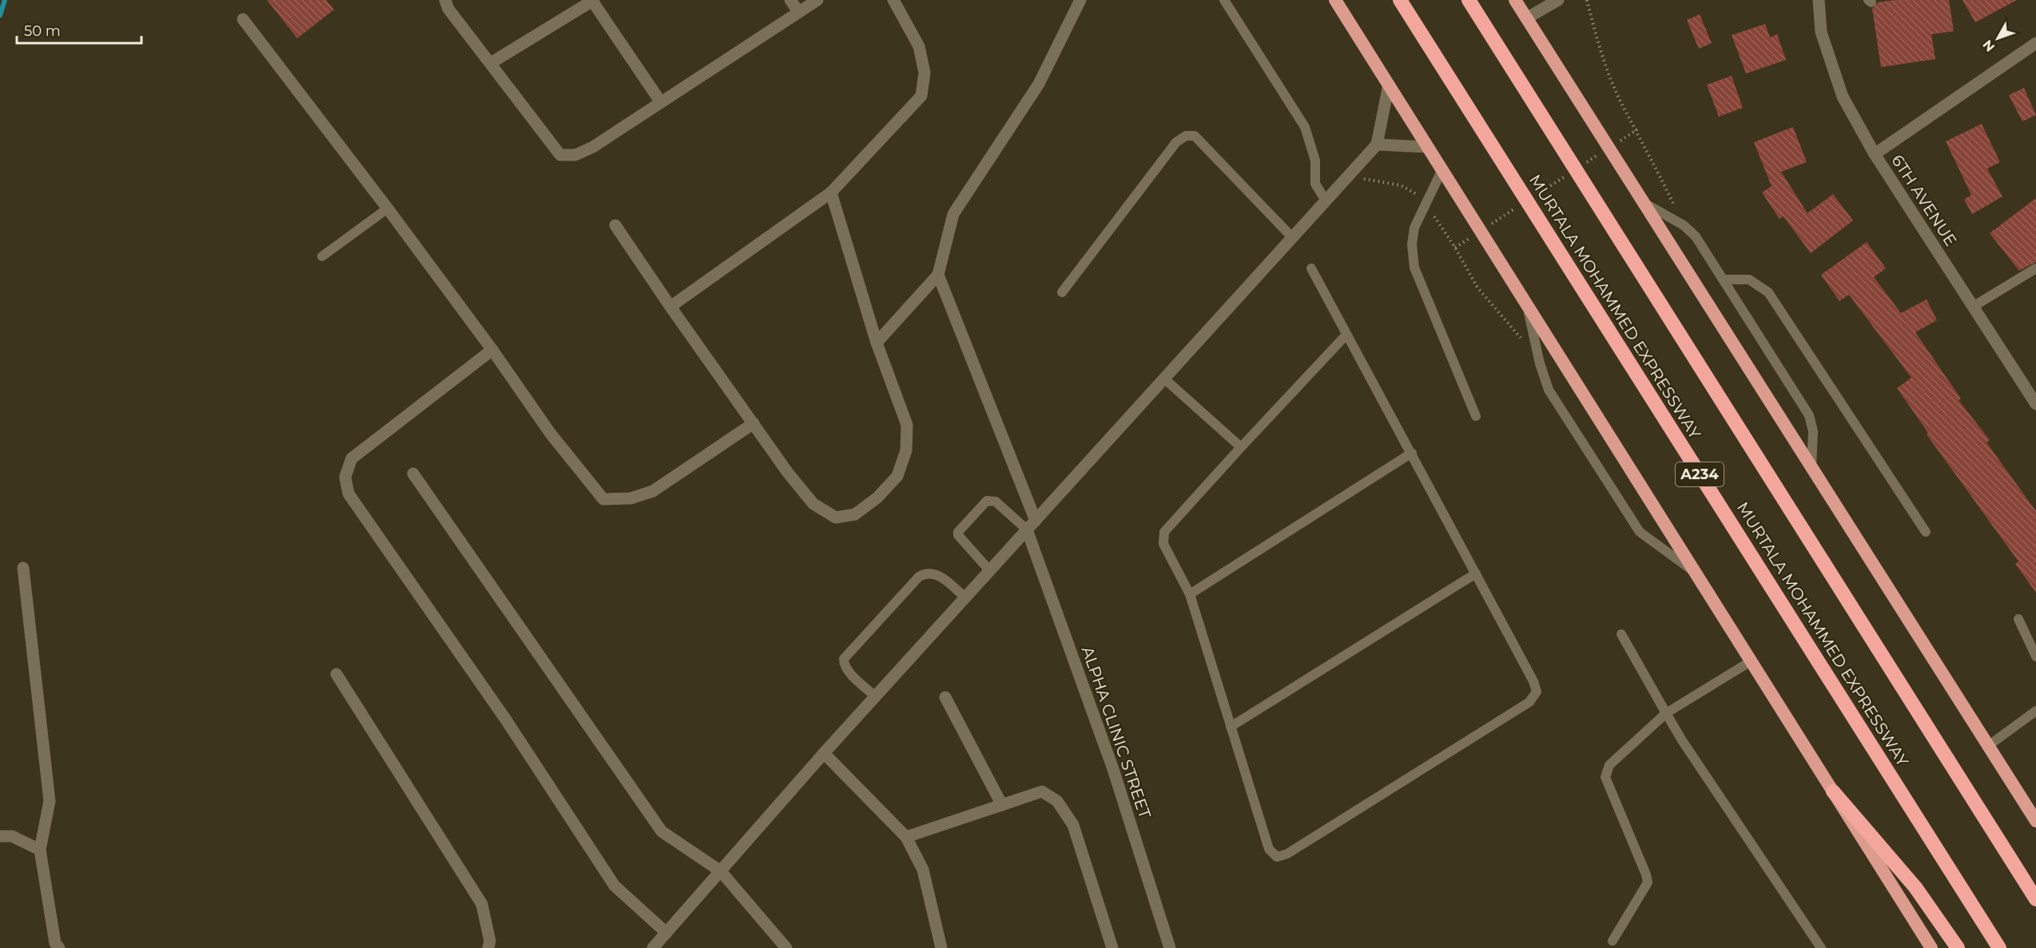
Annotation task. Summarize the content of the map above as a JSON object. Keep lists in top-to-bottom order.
{
  "streets": {
    "highway": ["MURTALA MOHAMMED EXPRESSWAY", "A234"],
    "street": ["6TH AVENUE", "ALPHA CLINIC STREET"]
  },
  "scale_bar": "50 m",
  "north": "bottom left"
}
